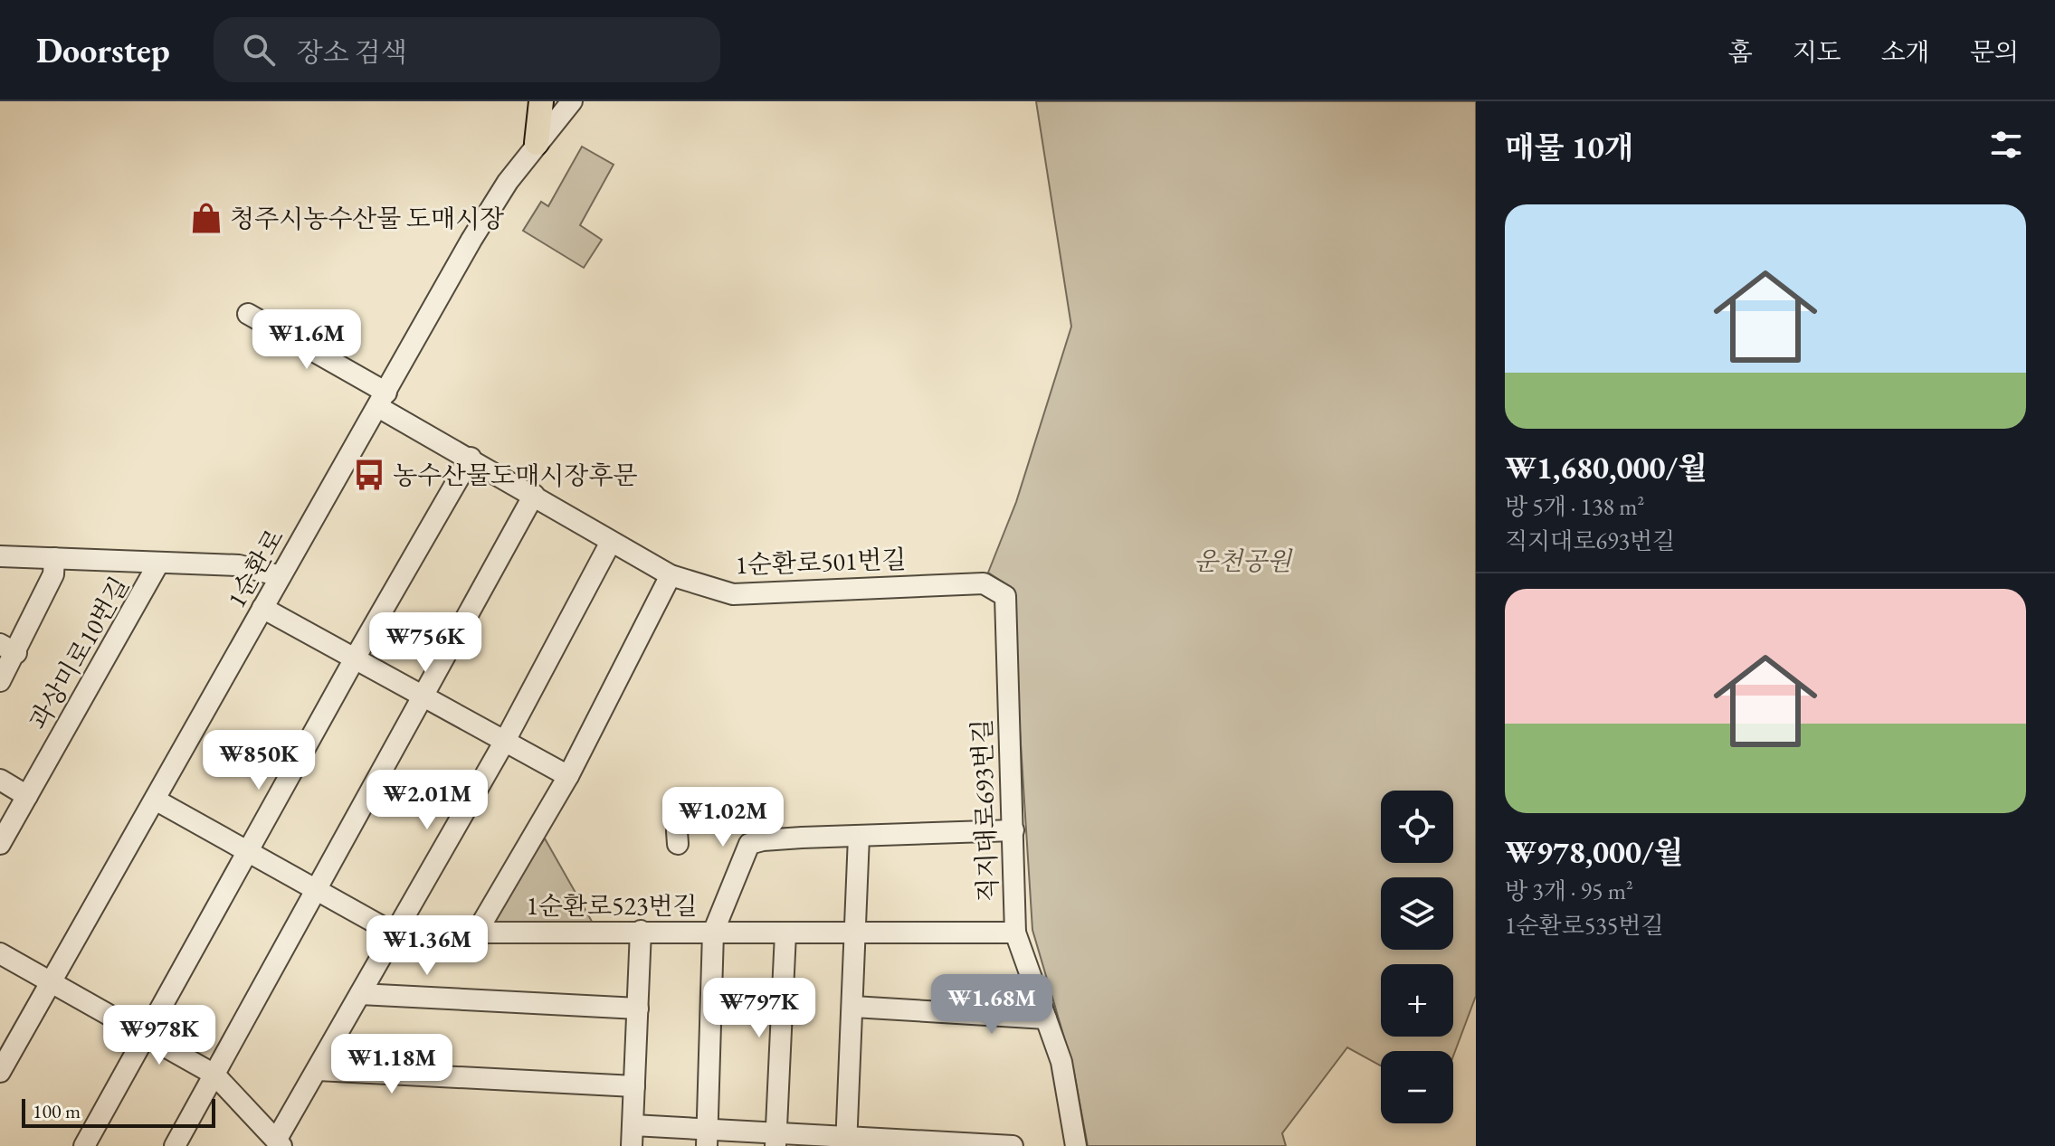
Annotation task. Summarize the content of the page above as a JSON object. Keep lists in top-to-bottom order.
{
  "streets": {
    "street": [
      "1순환로501번길",
      "1순환로",
      "과상미로10번길",
      "직지대로693번길",
      "1순환로523번길"
    ]
  },
  "crossings": [
    ["1순환로501번길", "1순환로"],
    ["1순환로501번길", "직지대로693번길"],
    ["1순환로", "1순환로523번길"],
    ["직지대로693번길", "1순환로523번길"]
  ],
  "parks": ["운천공원"],
  "places": {
    "shop": ["청주시농수산물 도매시장"],
    "bus stop": ["농수산물도매시장후문"]
  },
  "scale_bar": "100 m",
  "page": {
    "header": "Doorstep",
    "search": "장소 검색",
    "nav": [
      "홈",
      "지도",
      "소개",
      "문의"
    ],
    "heading": "매물 10개",
    "list": [
      {
        "name": "₩1,680,000/월",
        "note": "방 5개 · 138 m² · 직지대로693번길"
      },
      {
        "name": "₩978,000/월",
        "note": "방 3개 · 95 m² · 1순환로535번길"
      }
    ],
    "price": [
      "₩1.6M",
      "₩756K",
      "₩850K",
      "₩2.01M",
      "₩1.02M",
      "₩1.36M",
      "₩1.68M",
      "₩797K",
      "₩978K",
      "₩1.18M"
    ],
    "map_buttons": ["+", "−"],
    "scale": "100 m"
  }
}
